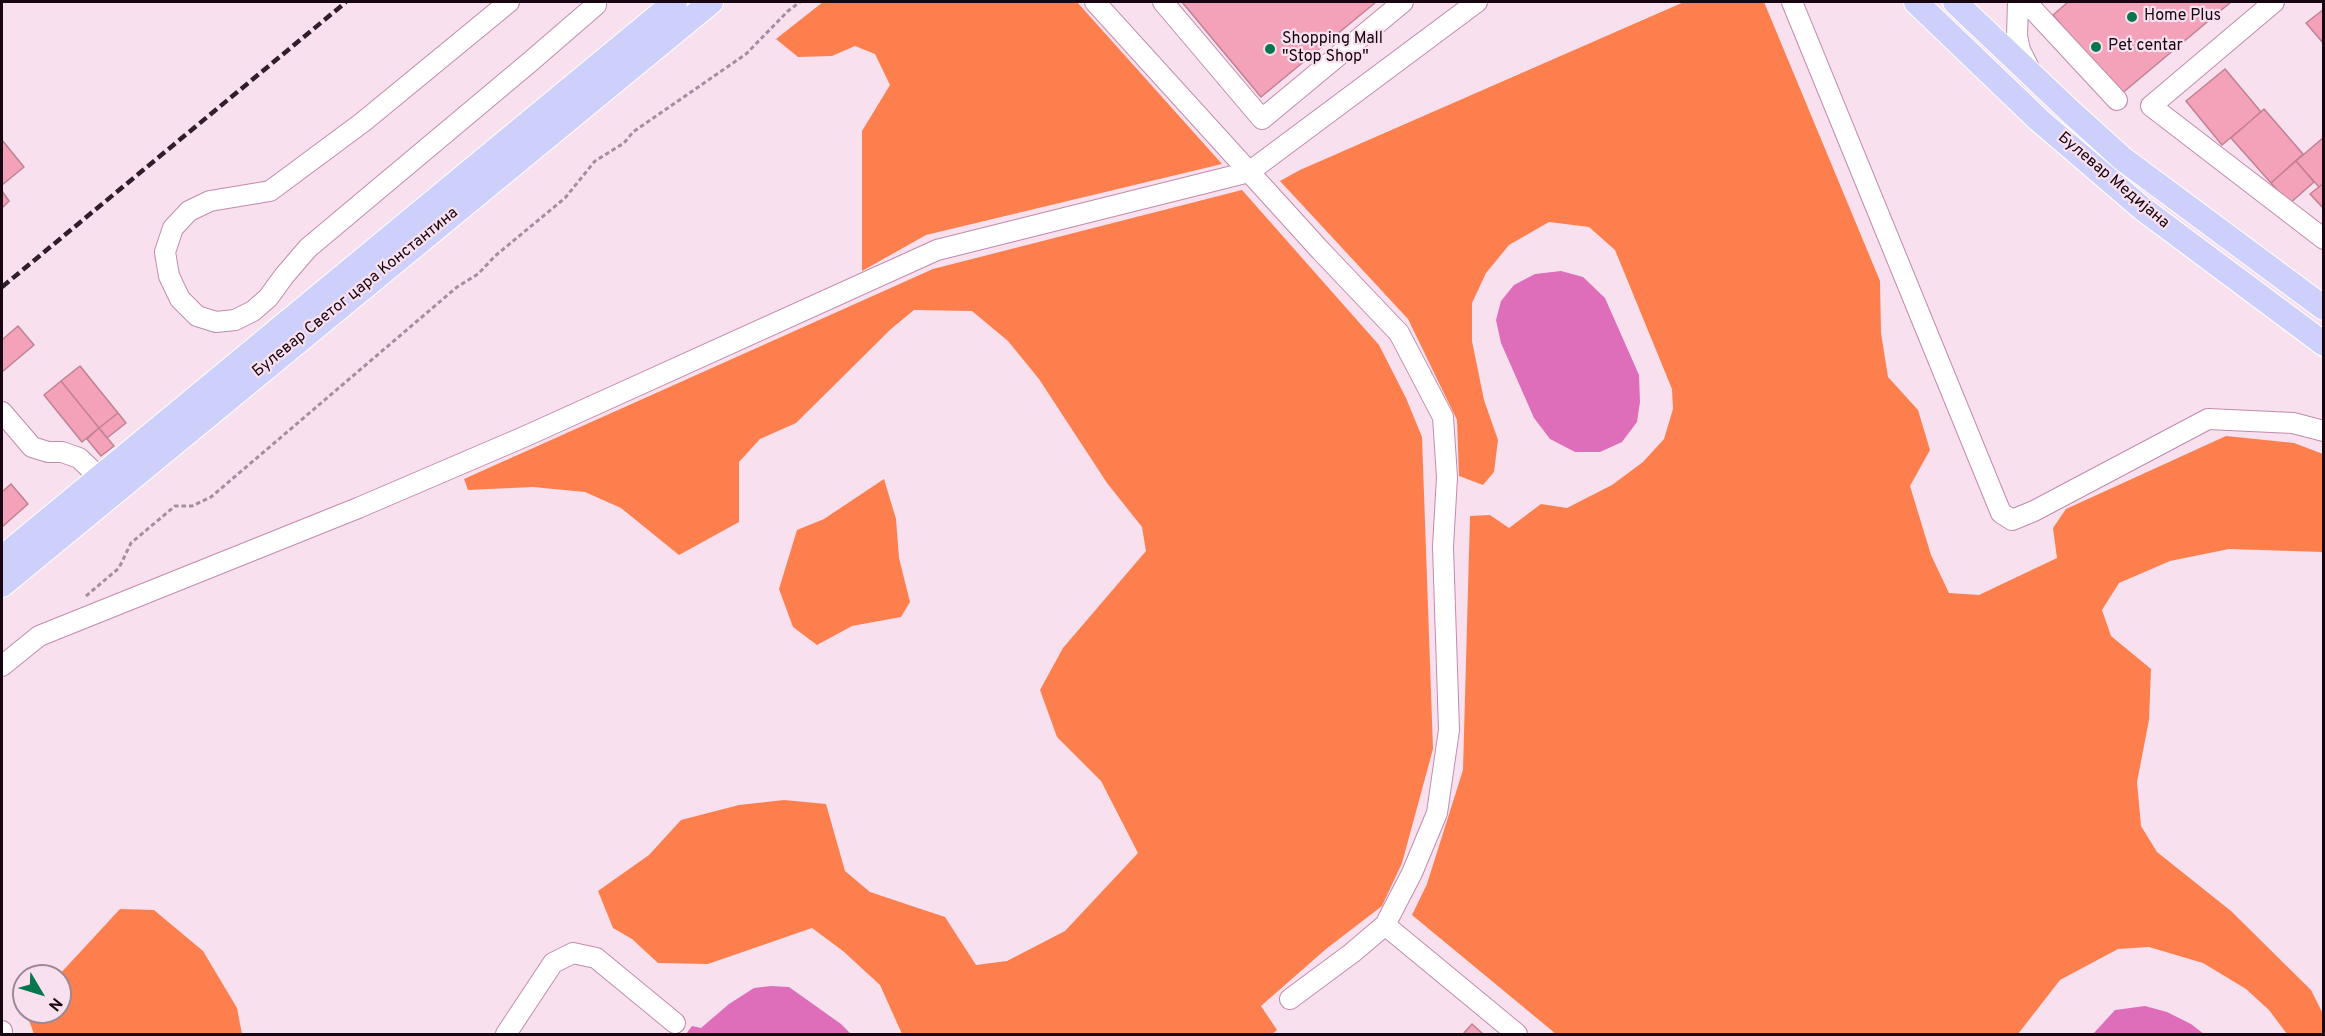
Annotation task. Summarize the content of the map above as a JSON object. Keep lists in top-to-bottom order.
{
  "streets": {
    "main road": ["Булевар Медијана", "Булевар Светог цара Константина"]
  },
  "places": ["Home Plus", "Pet centar", "Shopping Mall \"Stop Shop\""],
  "north": "bottom right"
}
